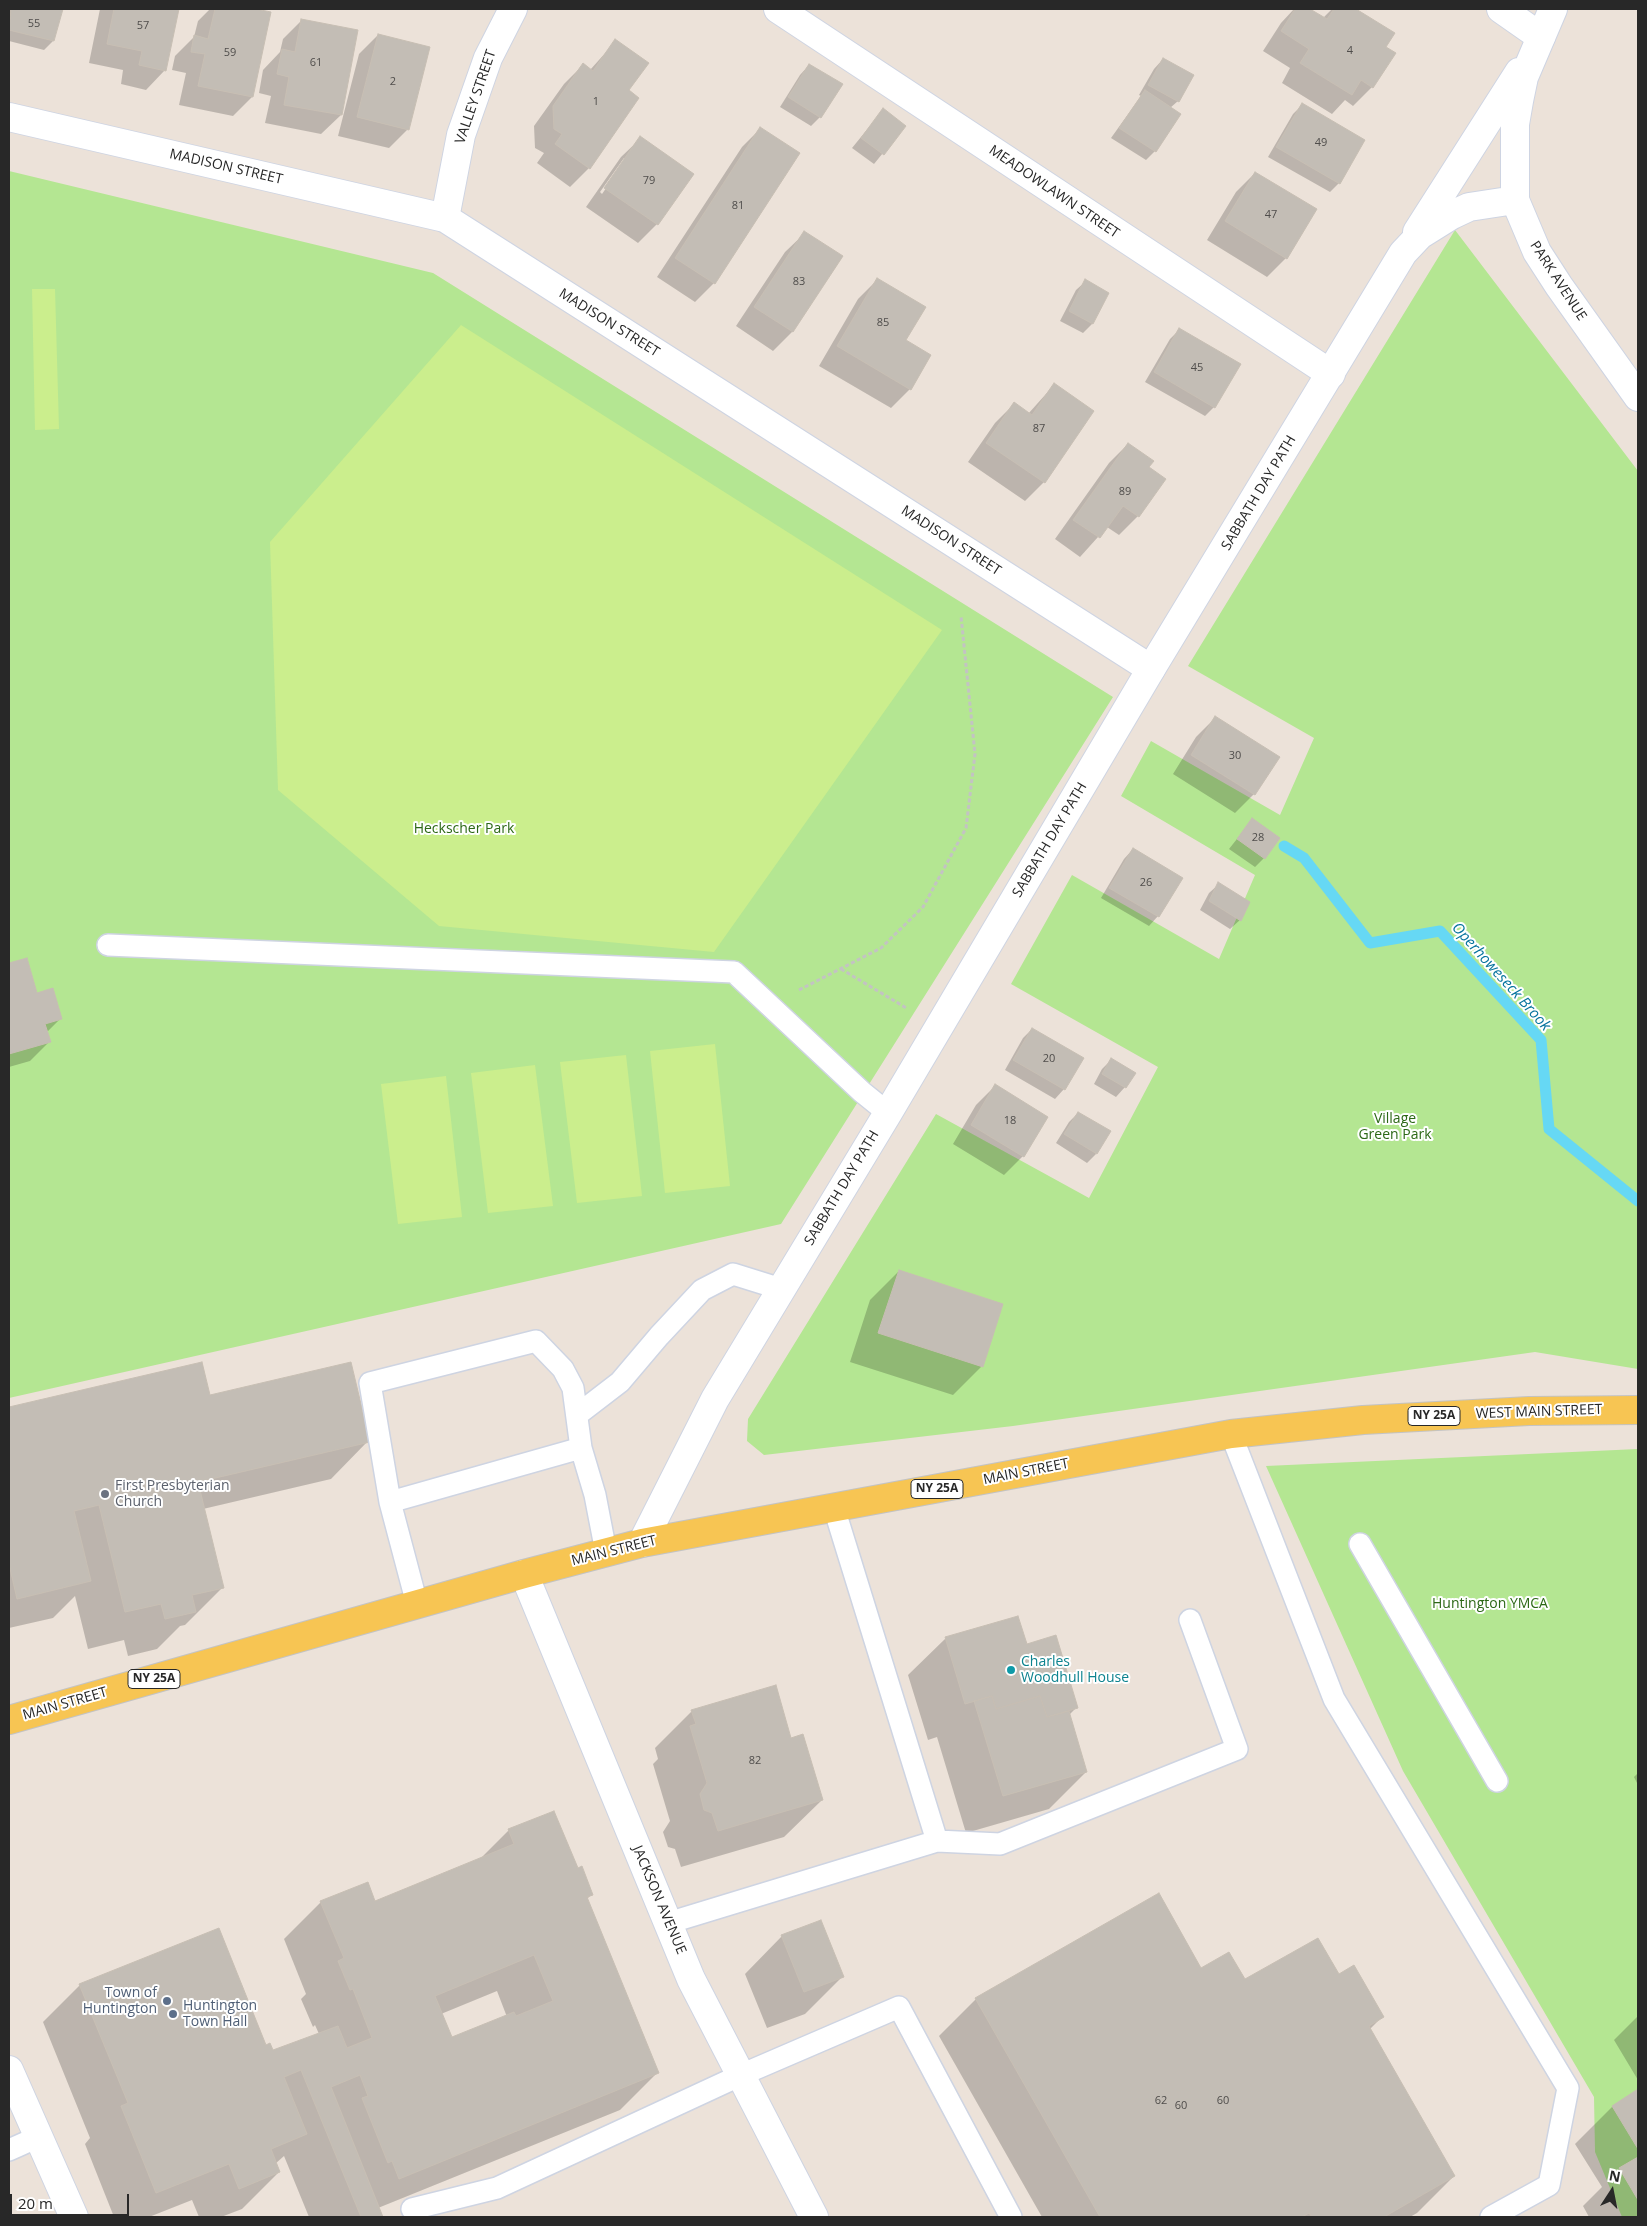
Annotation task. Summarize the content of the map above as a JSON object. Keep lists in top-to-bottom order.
{
  "streets": {
    "main road": ["WEST MAIN STREET", "NY 25A", "MAIN STREET"],
    "street": [
      "VALLEY STREET",
      "MADISON STREET",
      "MEADOWLAWN STREET",
      "PARK AVENUE",
      "SABBATH DAY PATH",
      "JACKSON AVENUE"
    ]
  },
  "crossings": [
    ["VALLEY STREET", "MADISON STREET"],
    ["MADISON STREET", "SABBATH DAY PATH"],
    ["MEADOWLAWN STREET", "SABBATH DAY PATH"],
    ["PARK AVENUE", "SABBATH DAY PATH"],
    ["SABBATH DAY PATH", "MAIN STREET"],
    ["WEST MAIN STREET", "MAIN STREET"],
    ["MAIN STREET", "JACKSON AVENUE"]
  ],
  "water": ["Operhoweseck Brook"],
  "parks": ["Heckscher Park", "Village Green Park", "Huntington YMCA"],
  "places": [
    "First Presbyterian Church",
    "Charles Woodhull House",
    "Town of Huntington",
    "Huntington Town Hall"
  ],
  "house_numbers": [
    "55",
    "57",
    "4",
    "59",
    "61",
    "2",
    "1",
    "49",
    "79",
    "81",
    "47",
    "83",
    "85",
    "45",
    "87",
    "89",
    "30",
    "28",
    "26",
    "20",
    "18",
    "82",
    "62",
    "60",
    "60"
  ],
  "scale_bar": "20 m",
  "north": "top"
}
